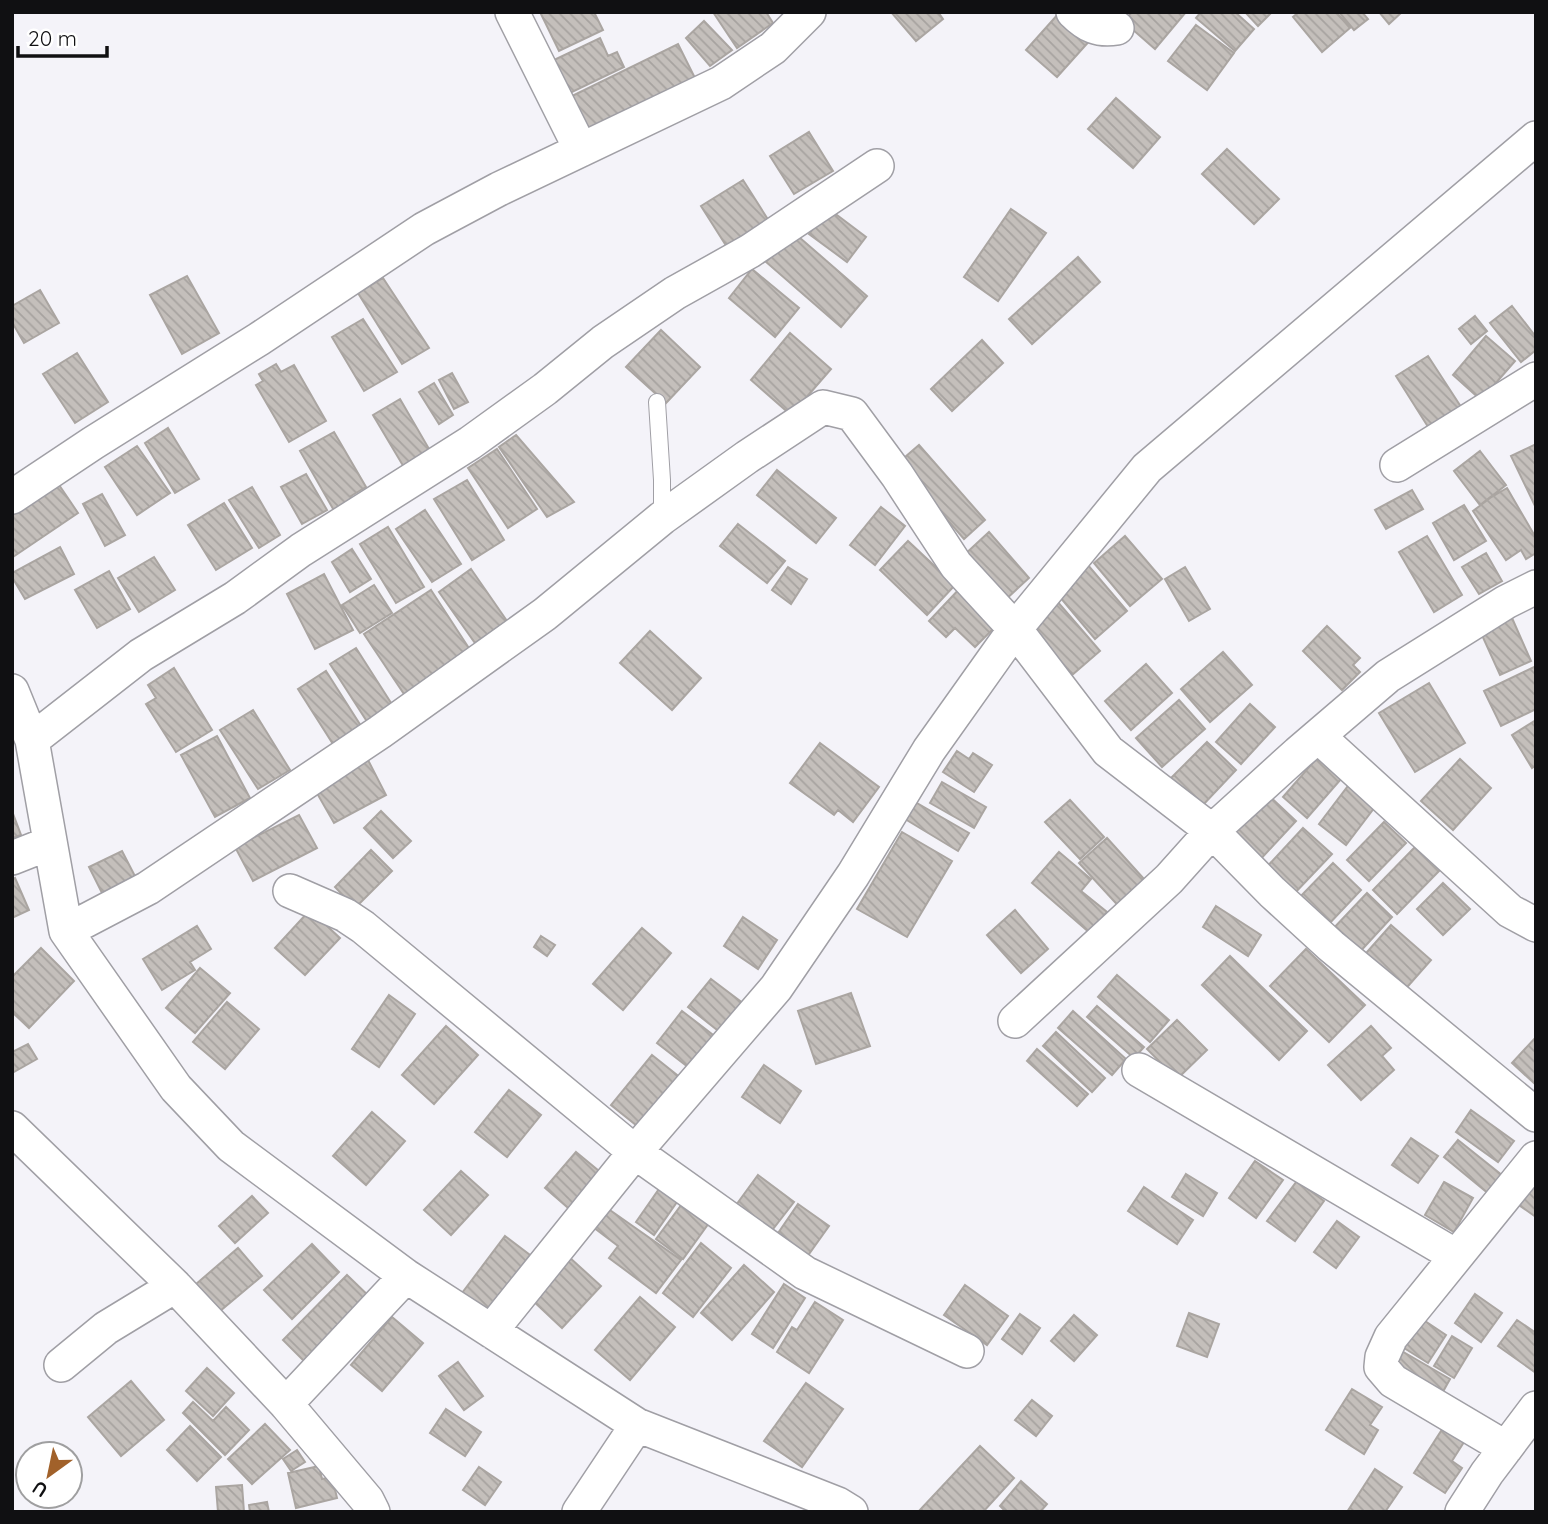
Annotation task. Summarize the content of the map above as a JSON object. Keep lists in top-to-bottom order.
{
  "scale_bar": "20 m",
  "north": "bottom left"
}
